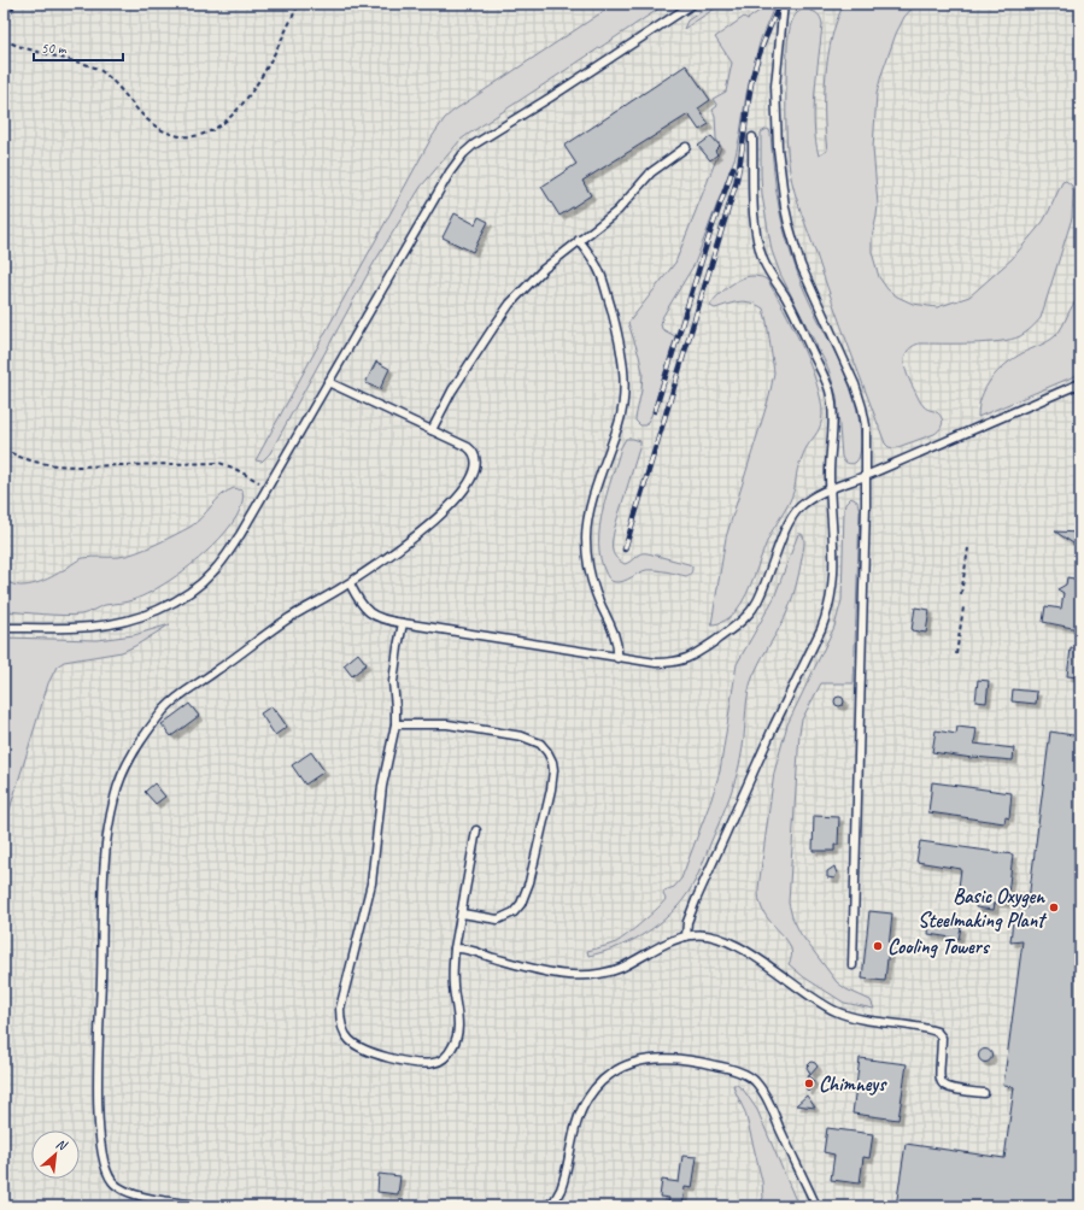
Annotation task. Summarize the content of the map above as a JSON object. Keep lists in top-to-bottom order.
{
  "places": ["Basic Oxygen Steelmaking Plant", "Cooling Towers", "Chimneys"],
  "scale_bar": "50 m",
  "north": "top right"
}
